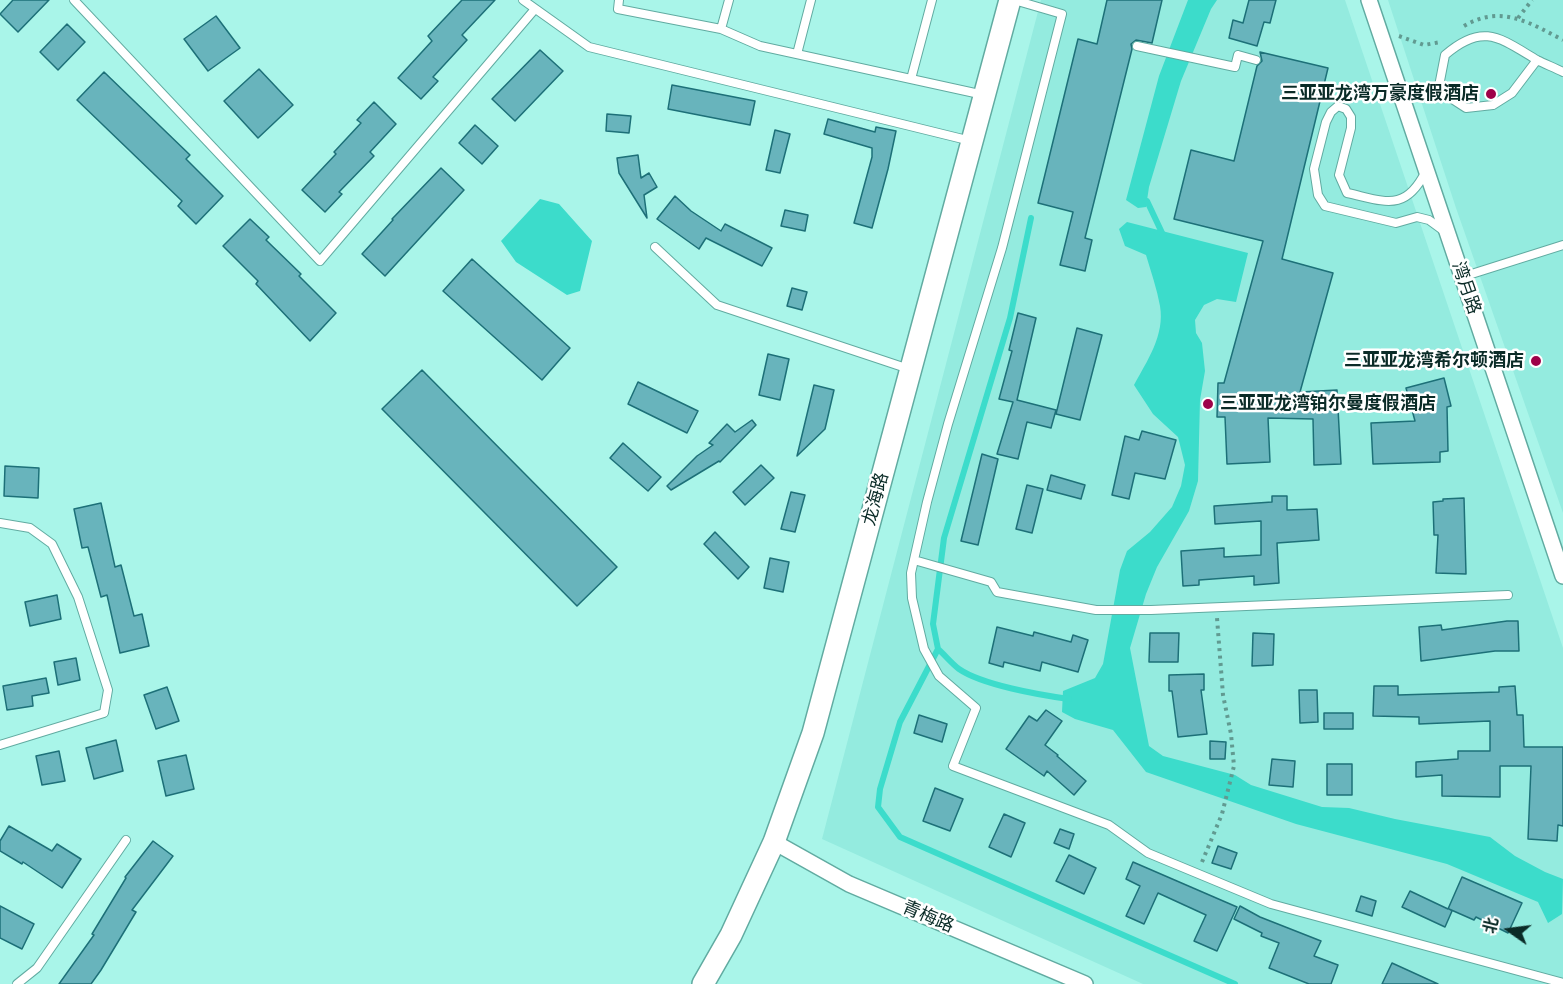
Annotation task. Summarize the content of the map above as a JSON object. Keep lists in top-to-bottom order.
{
  "streets": {
    "street": ["湾月路", "龙海路", "青梅路"]
  },
  "crossings": [
    ["龙海路", "青梅路"]
  ],
  "places": ["三亚亚龙湾万豪度假酒店", "三亚亚龙湾希尔顿酒店", "三亚亚龙湾铂尔曼度假酒店"],
  "north": "left"
}
